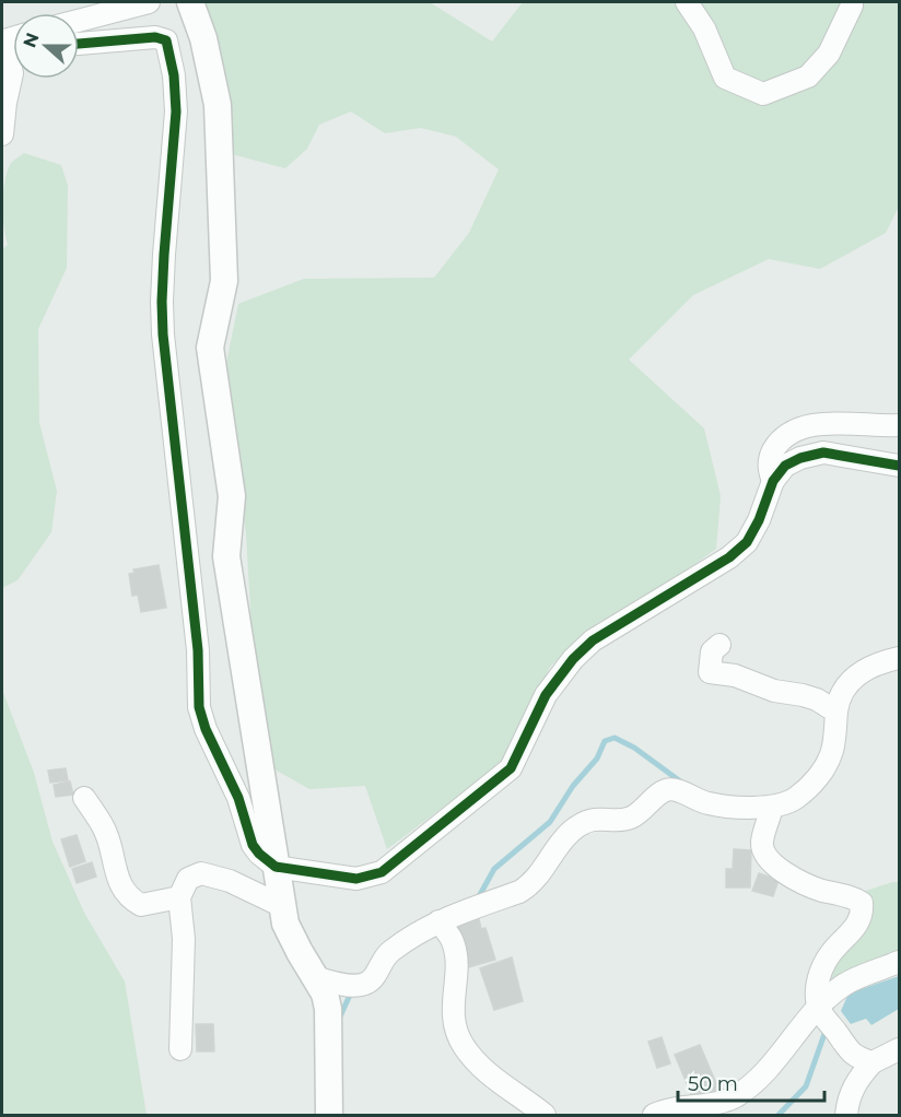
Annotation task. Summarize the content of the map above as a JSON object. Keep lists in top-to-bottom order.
{
  "scale_bar": "50 m",
  "north": "left"
}
